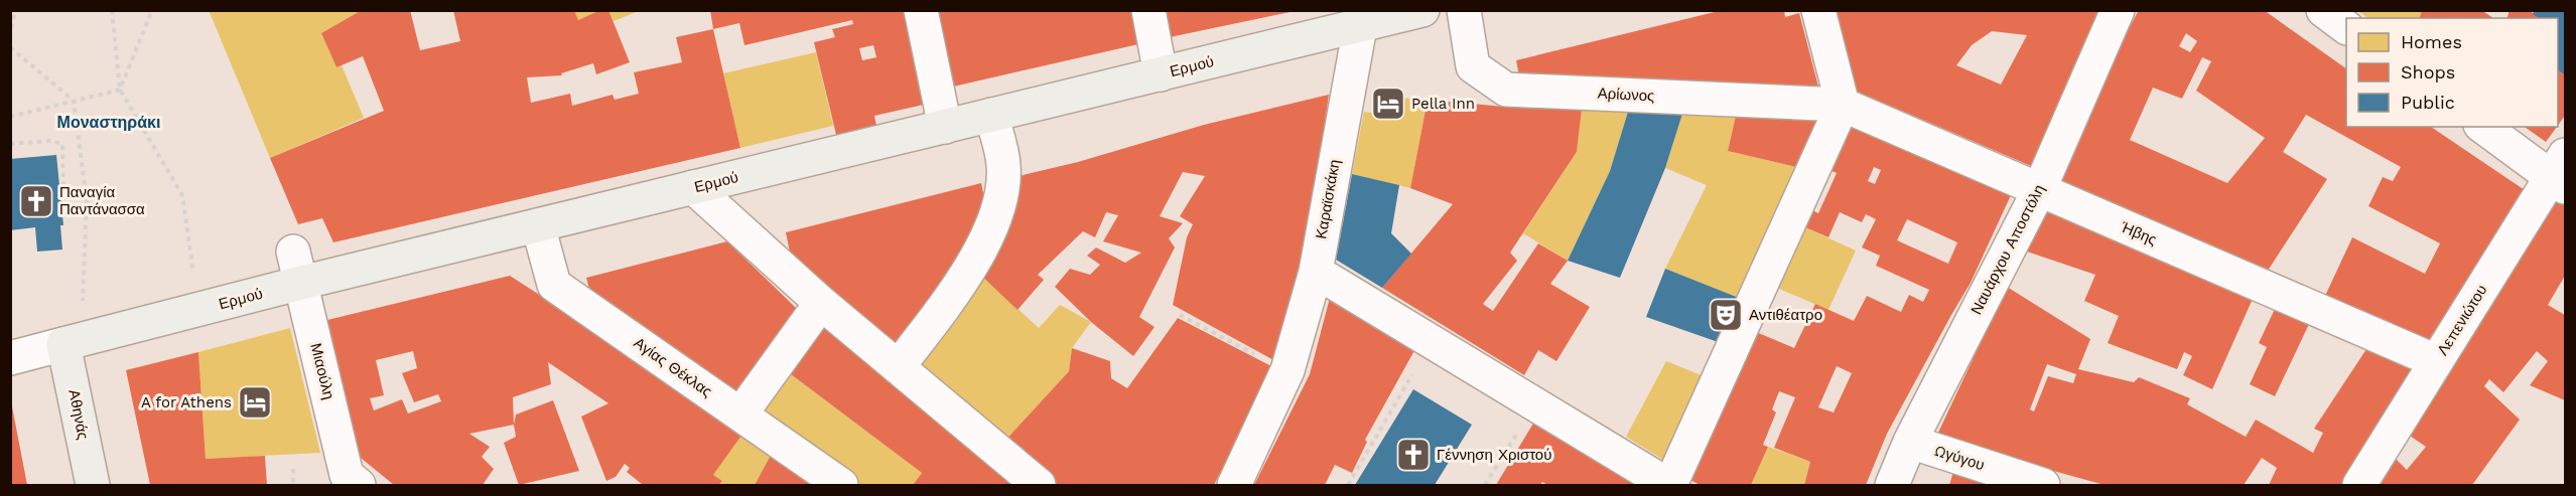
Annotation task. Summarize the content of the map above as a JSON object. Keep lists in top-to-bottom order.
{
  "streets": {
    "street": [
      "Ερμού",
      "Αρίωνος",
      "Καραϊσκάκη",
      "Ήβης",
      "Ναυάρχου Αποστόλη",
      "Λεπενιώτου",
      "Αγίας Θέκλας",
      "Μιαούλη",
      "Αθηνάς",
      "Ωγύγου"
    ]
  },
  "crossings": [
    ["Ερμού", "Καραϊσκάκη"],
    ["Ερμού", "Αγίας Θέκλας"],
    ["Ερμού", "Μιαούλη"],
    ["Ερμού", "Αθηνάς"],
    ["Αρίωνος", "Ήβης"],
    ["Ήβης", "Ναυάρχου Αποστόλη"],
    ["Ήβης", "Λεπενιώτου"],
    ["Ναυάρχου Αποστόλη", "Ωγύγου"]
  ],
  "districts": ["Μοναστηράκι"],
  "places": {
    "hotel": ["Pella Inn", "A for Athens"],
    "church": ["Παναγία Παντάνασσα", "Γέννηση Χριστού"],
    "theatre": ["Αντιθέατρο"]
  },
  "legend": ["Homes", "Shops", "Public"]
}
